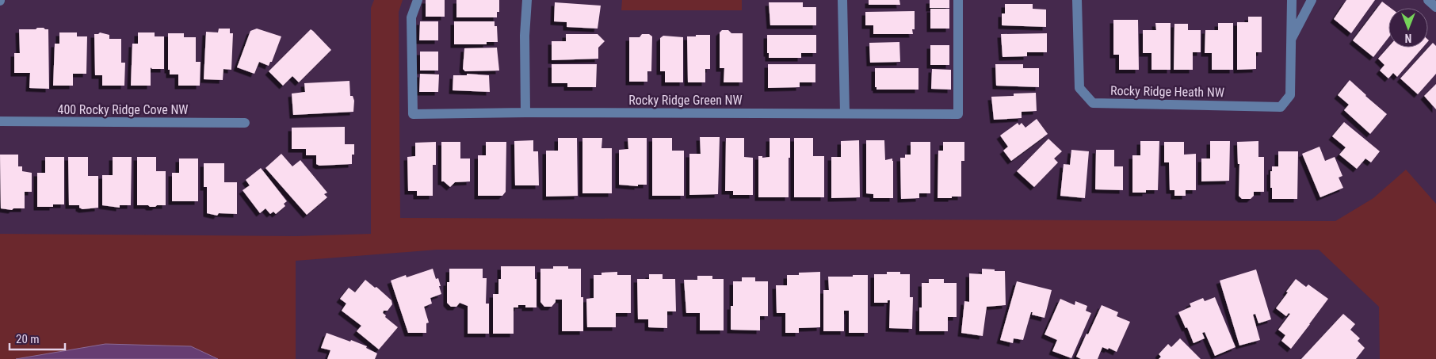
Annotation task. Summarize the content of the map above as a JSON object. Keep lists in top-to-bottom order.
{
  "streets": {
    "street": ["Rocky Ridge Heath NW", "Rocky Ridge Green NW", "400 Rocky Ridge Cove NW"]
  },
  "scale_bar": "20 m",
  "north": "bottom"
}
